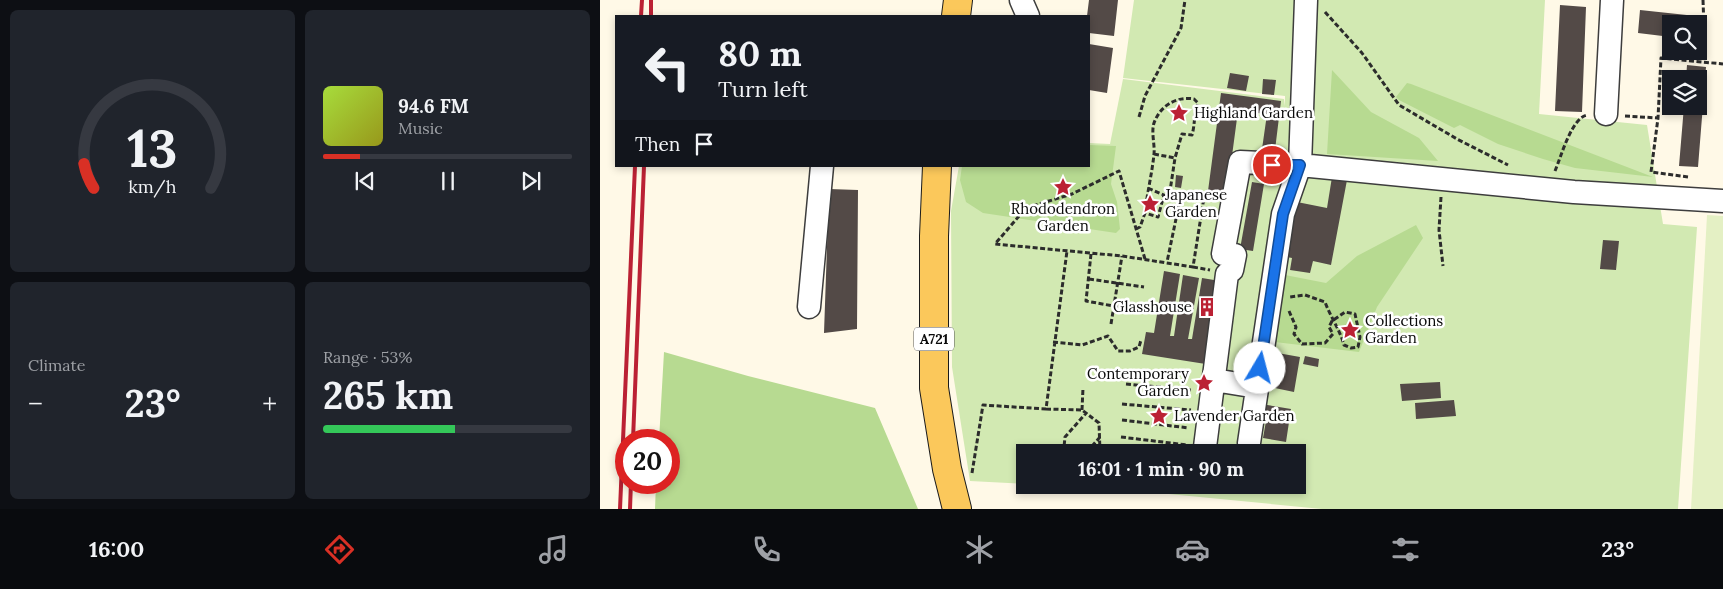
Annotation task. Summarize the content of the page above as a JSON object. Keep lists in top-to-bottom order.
{
  "streets": {
    "main road": ["A721"]
  },
  "places": {
    "place": [
      "Highland Garden",
      "Rhododendron Garden",
      "Japanese Garden",
      "Collections Garden",
      "Contemporary Garden",
      "Lavender Garden"
    ],
    "building": ["Glasshouse"]
  },
  "page": {
    "turn": ["80 m", "Turn left"],
    "song": ["94.6 FM", "Music"],
    "then": "Then",
    "tile": [
      "Climate",
      ["Range · 53%", "265 km"]
    ],
    "heat": ["−", "23°", "+"],
    "limit": "20",
    "trip": "16:01 · 1 min · 90 m",
    "tabs": ["16:00", "23°"],
    "gauge": ["13", "km/h"]
  }
}
